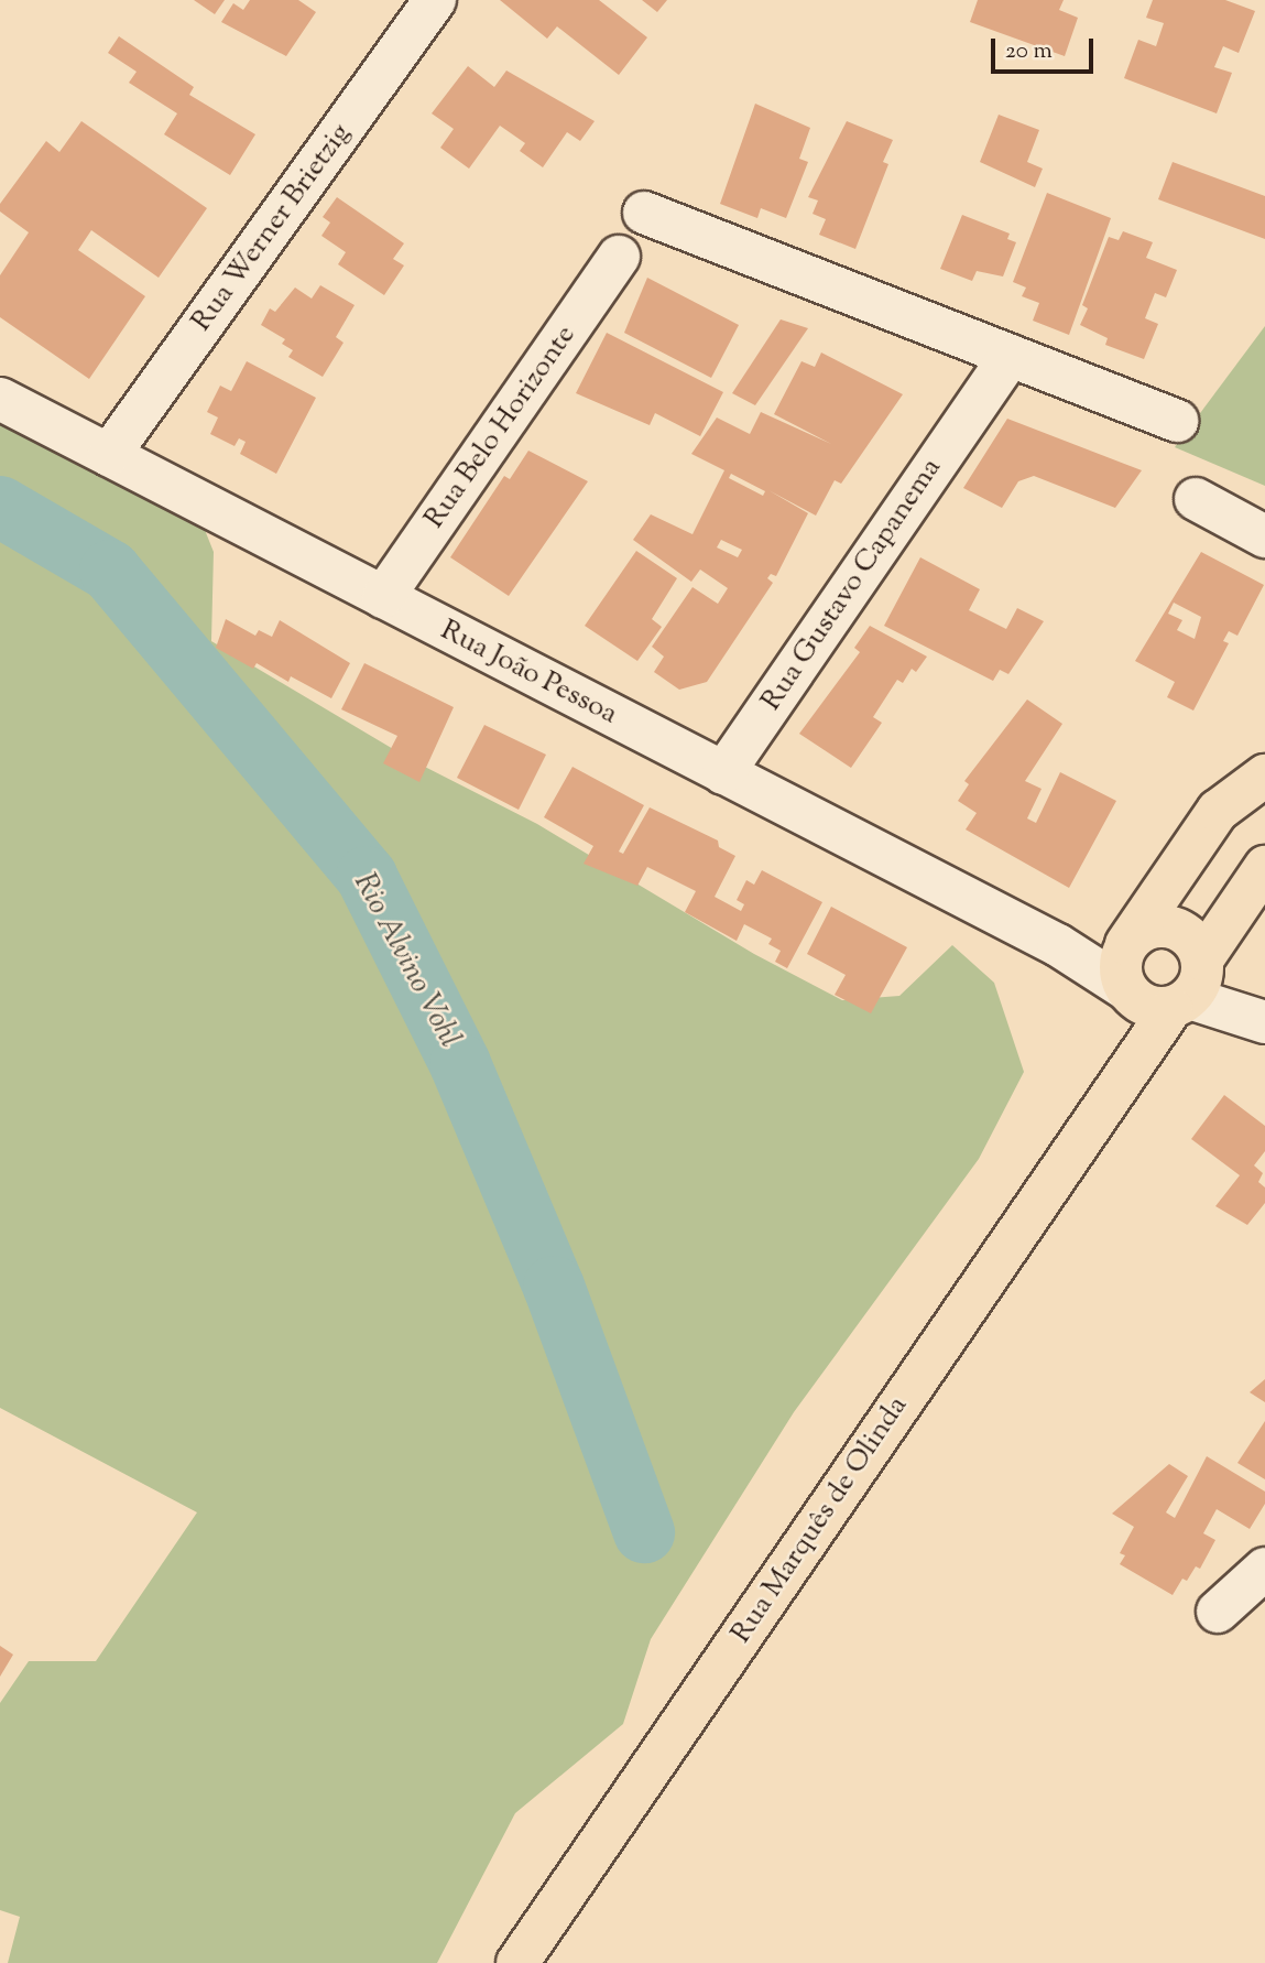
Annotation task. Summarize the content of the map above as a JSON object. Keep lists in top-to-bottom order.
{
  "streets": {
    "main road": ["Rua Marquês de Olinda"],
    "street": [
      "Rua Werner Brietzig",
      "Rua Belo Horizonte",
      "Rua Gustavo Capanema",
      "Rua João Pessoa"
    ]
  },
  "crossings": [
    ["Rua Werner Brietzig", "Rua João Pessoa"],
    ["Rua Belo Horizonte", "Rua João Pessoa"],
    ["Rua Gustavo Capanema", "Rua João Pessoa"],
    ["Rua João Pessoa", "Rua Marquês de Olinda"]
  ],
  "water": ["Rio Alvino Vohl"],
  "scale_bar": "20 m"
}
